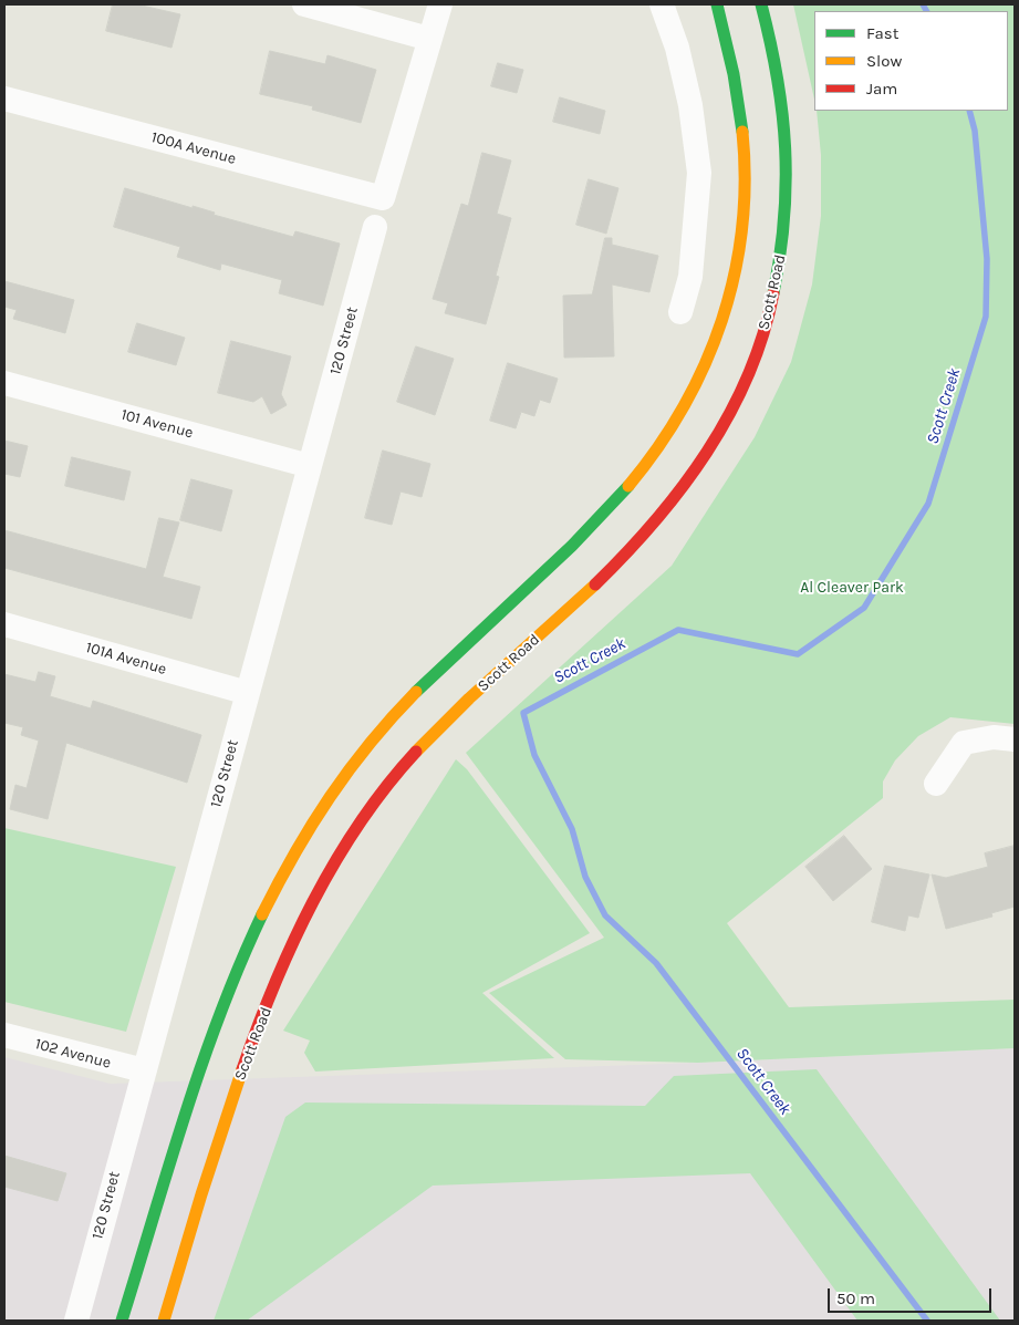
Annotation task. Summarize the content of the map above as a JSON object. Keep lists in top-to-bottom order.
{
  "streets": {
    "main road": ["Scott Road"],
    "street": [
      "100A Avenue",
      "120 Street",
      "101 Avenue",
      "101A Avenue",
      "102 Avenue"
    ]
  },
  "crossings": [
    ["120 Street", "101 Avenue"],
    ["120 Street", "101A Avenue"],
    ["120 Street", "102 Avenue"]
  ],
  "water": ["Scott Creek"],
  "parks": ["Al Cleaver Park"],
  "legend": ["Fast", "Slow", "Jam"],
  "scale_bar": "50 m"
}
